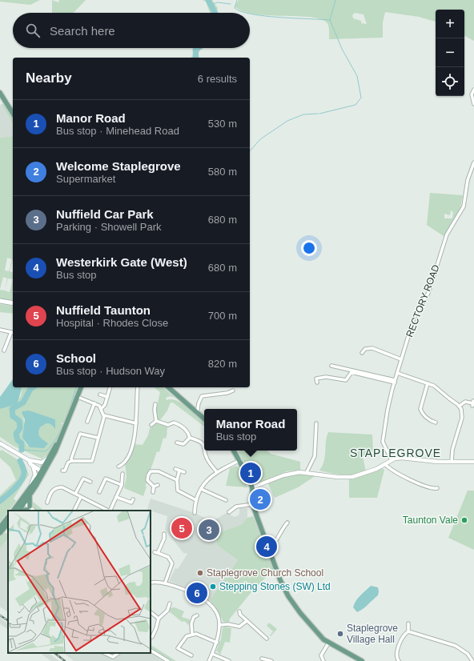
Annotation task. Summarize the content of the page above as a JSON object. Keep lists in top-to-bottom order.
{
  "streets": {
    "street": ["RECTORY ROAD"]
  },
  "districts": ["STAPLEGROVE"],
  "places": [
    "Taunton Vale",
    "Staplegrove Church School",
    "Stepping Stones (SW) Ltd",
    "Staplegrove Village Hall"
  ],
  "page": {
    "map_buttons": ["+", "−"],
    "search": "Search here",
    "heading": ["Nearby", "6 results"],
    "list": [
      {
        "mark": "1",
        "name": "Manor Road",
        "note": "Bus stop · Minehead Road",
        "value": "530 m"
      },
      {
        "mark": "2",
        "name": "Welcome Staplegrove",
        "note": "Supermarket",
        "value": "580 m"
      },
      {
        "mark": "3",
        "name": "Nuffield Car Park",
        "note": "Parking · Showell Park",
        "value": "680 m"
      },
      {
        "mark": "4",
        "name": "Westerkirk Gate (West)",
        "note": "Bus stop",
        "value": "680 m"
      },
      {
        "mark": "5",
        "name": "Nuffield Taunton",
        "note": "Hospital · Rhodes Close",
        "value": "700 m"
      },
      {
        "mark": "6",
        "name": "School",
        "note": "Bus stop · Hudson Way",
        "value": "820 m"
      }
    ],
    "popup": ["Manor Road", "Bus stop"],
    "pins": [
      "1",
      "2",
      "5",
      "3",
      "4",
      "6"
    ]
  }
}
